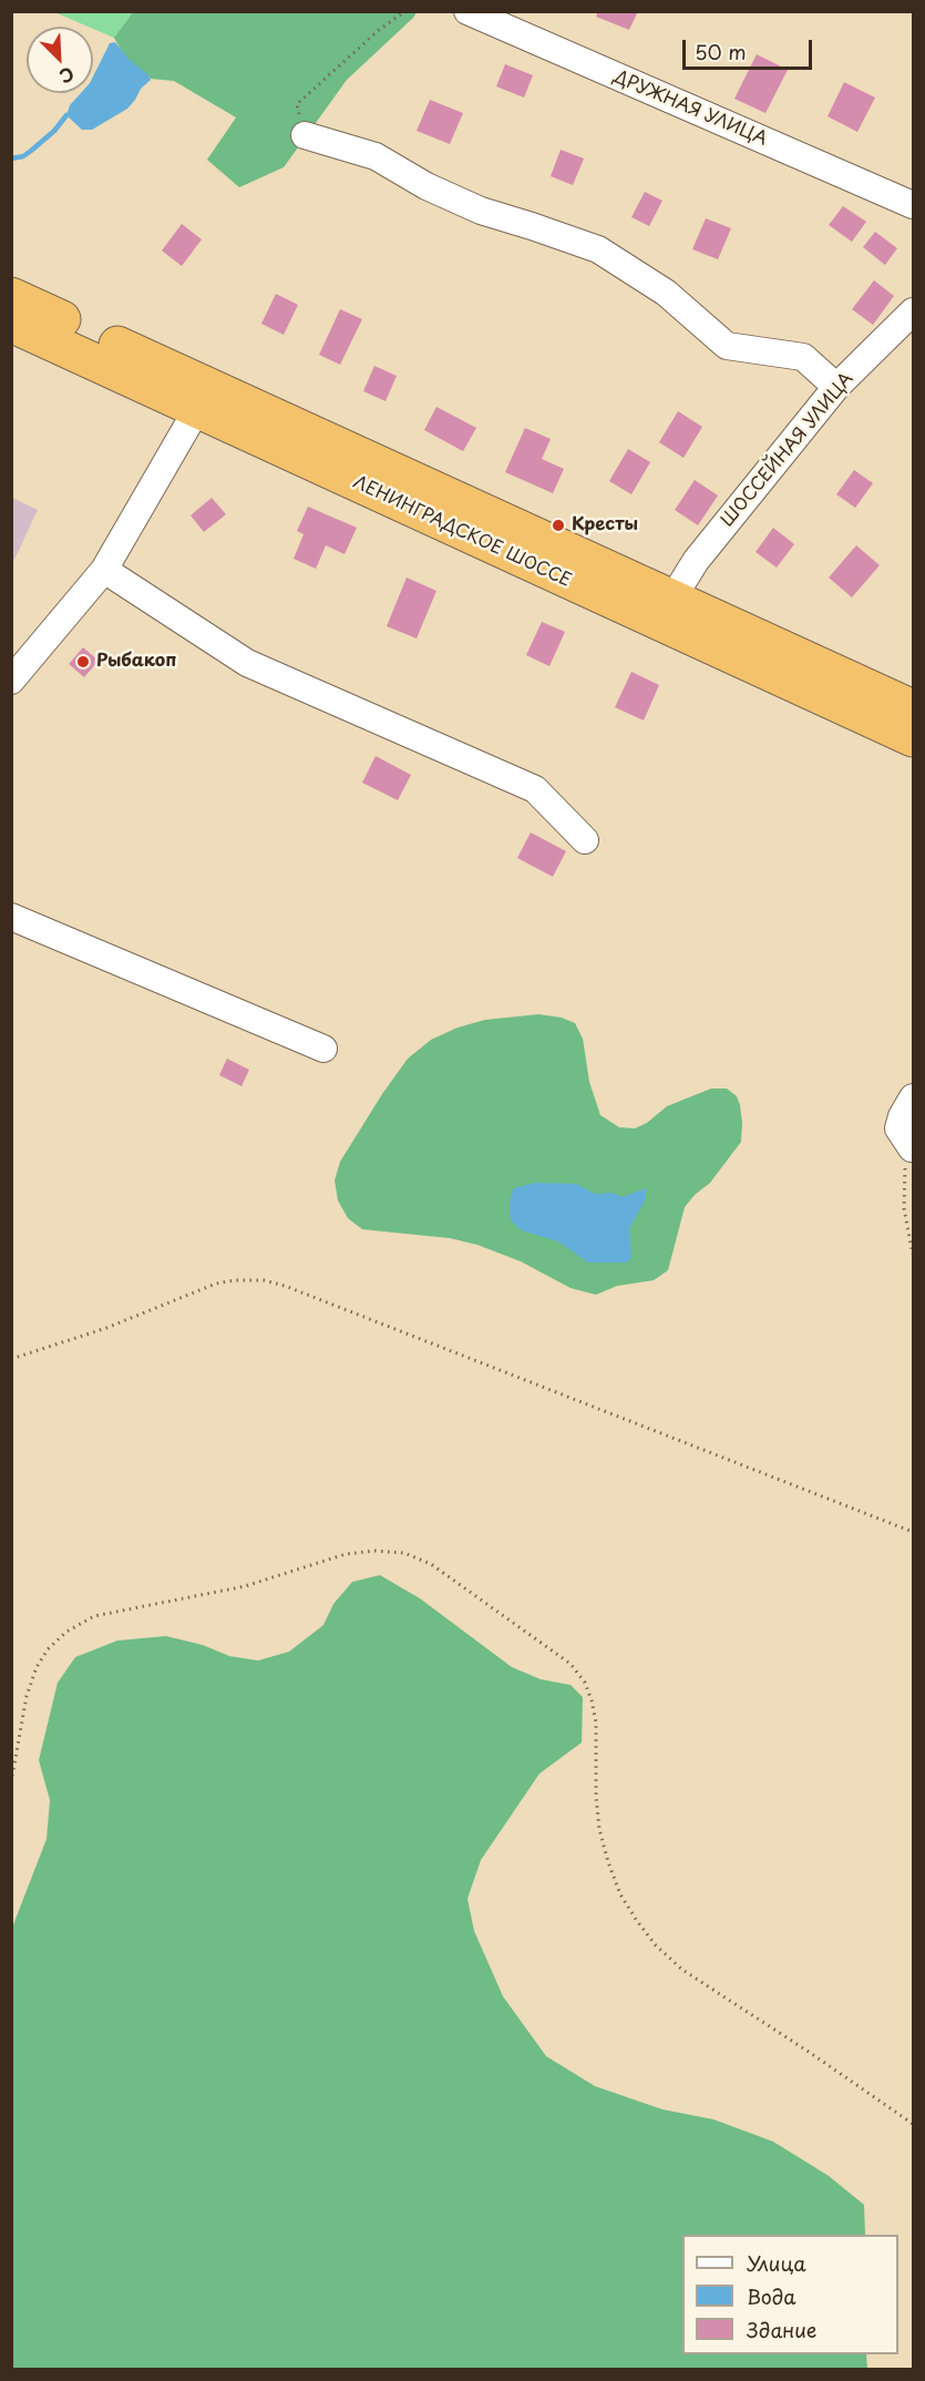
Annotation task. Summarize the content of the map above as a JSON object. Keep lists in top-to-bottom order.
{
  "streets": {
    "highway": ["ЛЕНИНГРАДСКОЕ ШОССЕ"],
    "street": ["ДРУЖНАЯ УЛИЦА", "ШОССЕЙНАЯ УЛИЦА"]
  },
  "crossings": [
    ["ШОССЕЙНАЯ УЛИЦА", "ЛЕНИНГРАДСКОЕ ШОССЕ"]
  ],
  "places": ["Кресты", "Рыбакоп"],
  "legend": ["Улица", "Вода", "Здание"],
  "scale_bar": "50 m",
  "north": "bottom right"
}
